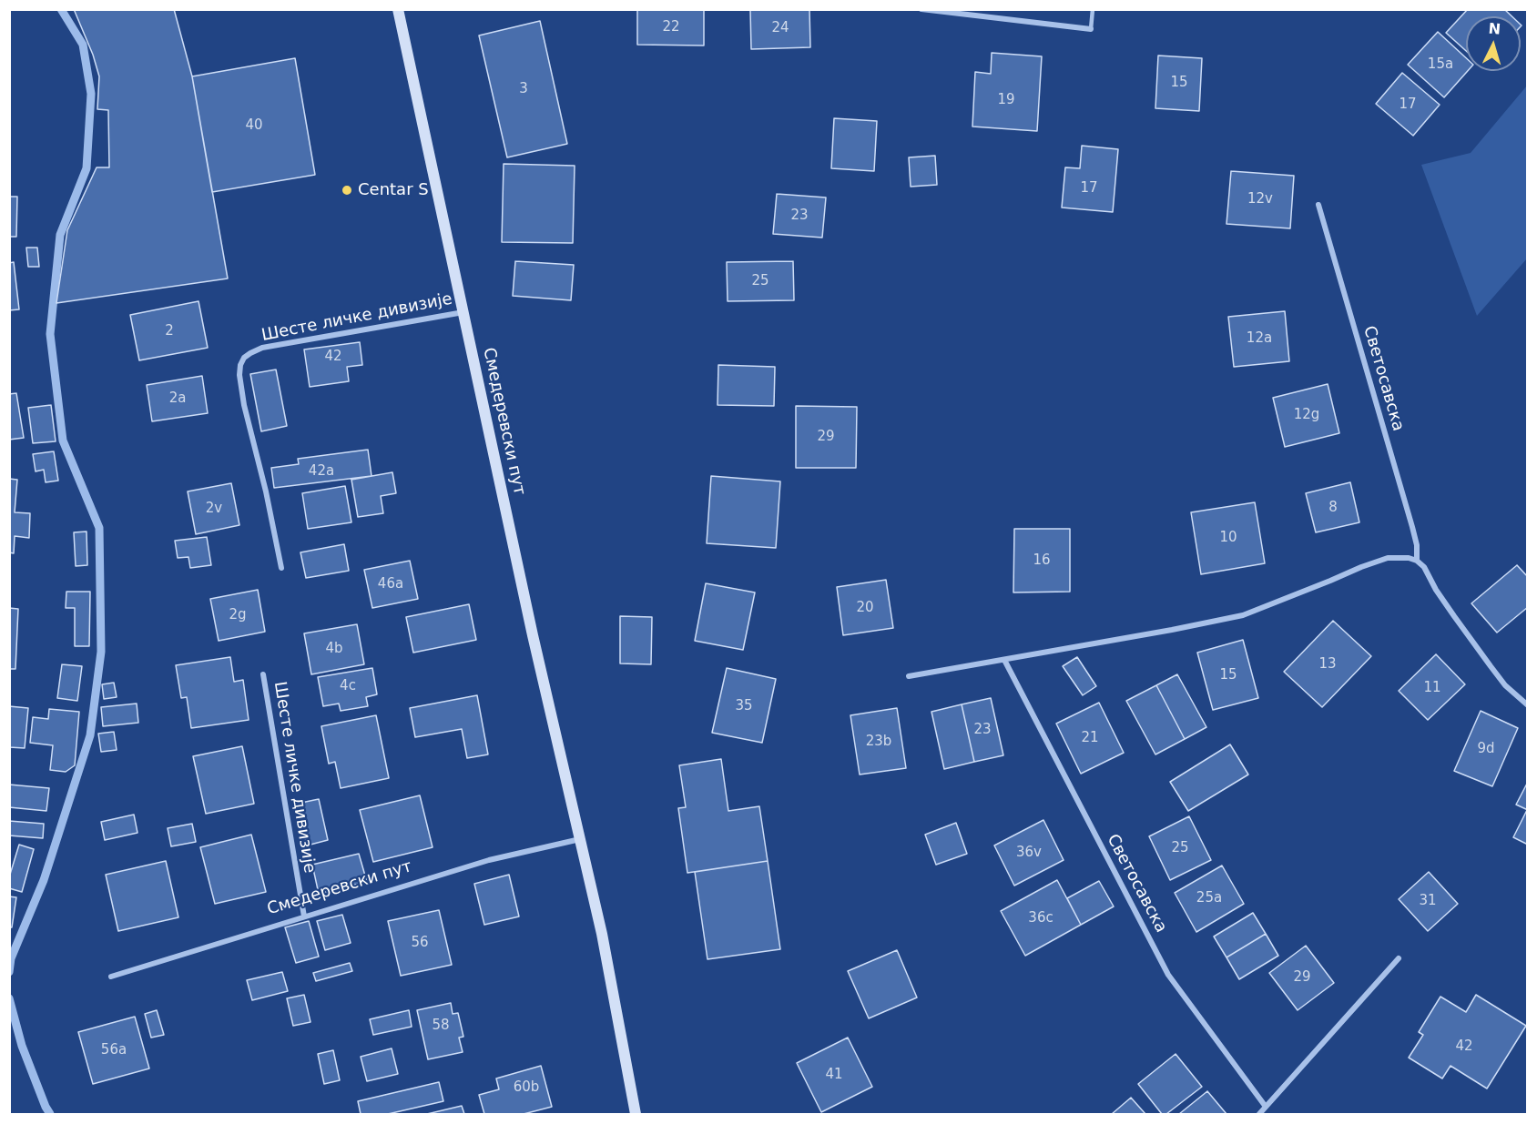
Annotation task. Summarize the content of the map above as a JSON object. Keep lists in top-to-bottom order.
{
  "streets": {
    "main road": ["Смедеревски пут"],
    "street": ["Шесте личке дивизије", "Светосавска"]
  },
  "crossings": [
    ["Шесте личке дивизије", "Смедеревски пут"]
  ],
  "places": ["Centar S"],
  "house_numbers": [
    "22",
    "24",
    "15a",
    "15",
    "3",
    "19",
    "17",
    "40",
    "17",
    "12v",
    "23",
    "25",
    "2",
    "12a",
    "42",
    "2a",
    "12g",
    "29",
    "42a",
    "8",
    "2v",
    "10",
    "16",
    "46a",
    "20",
    "2g",
    "4b",
    "13",
    "15",
    "4c",
    "11",
    "35",
    "23",
    "21",
    "23b",
    "9d",
    "25",
    "36v",
    "25a",
    "31",
    "36c",
    "56",
    "29",
    "58",
    "42",
    "56a",
    "41",
    "60b"
  ],
  "north": "top"
}
